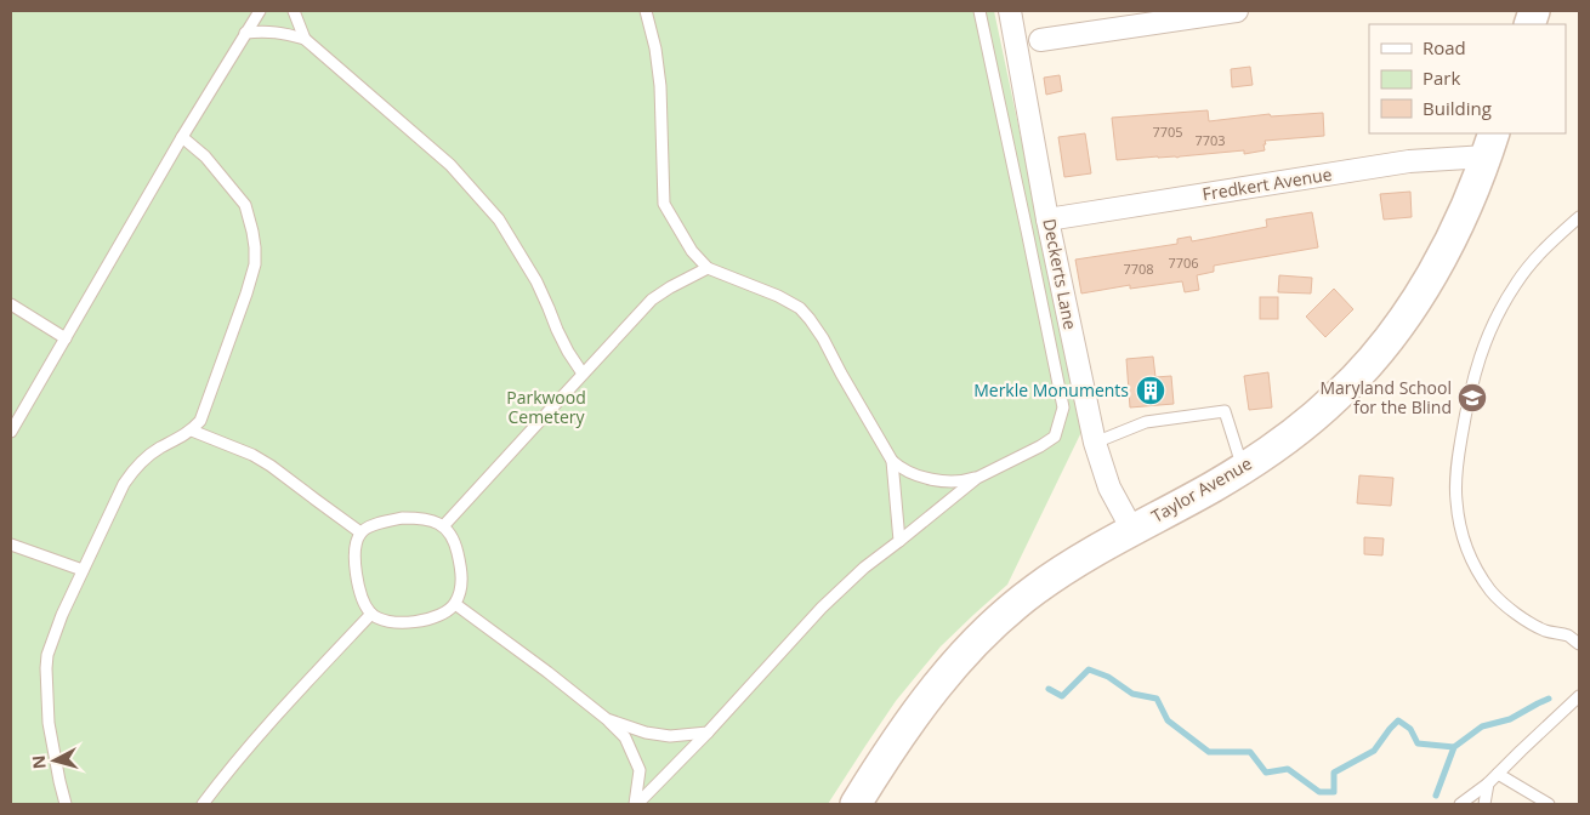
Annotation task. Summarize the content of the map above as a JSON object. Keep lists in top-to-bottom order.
{
  "streets": {
    "main road": ["Taylor Avenue"],
    "street": ["Fredkert Avenue", "Deckerts Lane"]
  },
  "crossings": [
    ["Fredkert Avenue", "Deckerts Lane"],
    ["Fredkert Avenue", "Taylor Avenue"],
    ["Deckerts Lane", "Taylor Avenue"]
  ],
  "parks": ["Parkwood Cemetery"],
  "places": {
    "building": ["Merkle Monuments"],
    "school or university": ["Maryland School for the Blind"]
  },
  "house_numbers": [
    "7705",
    "7703",
    "7706",
    "7708"
  ],
  "legend": ["Road", "Park", "Building"],
  "north": "left"
}
